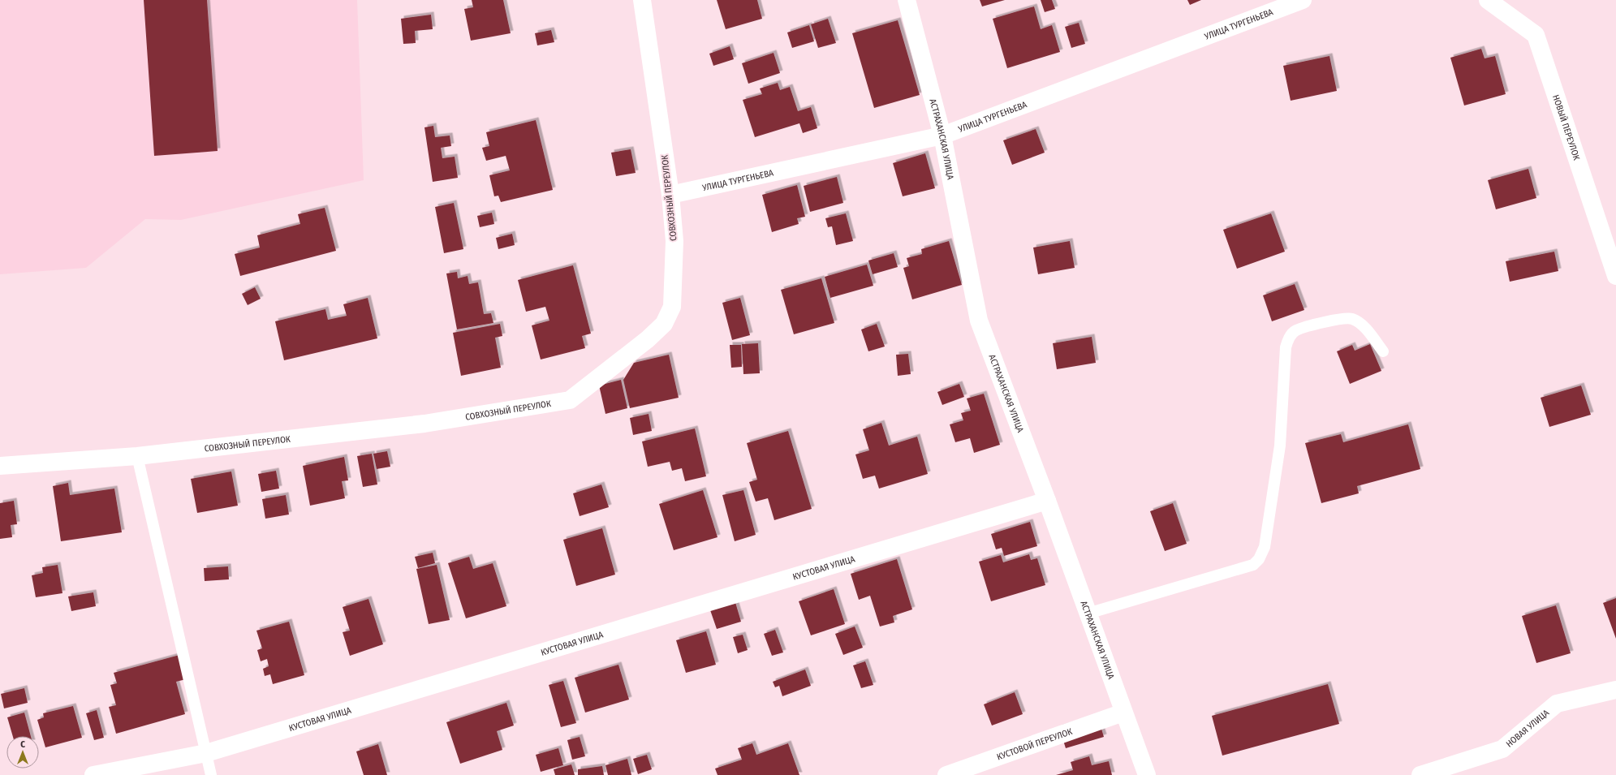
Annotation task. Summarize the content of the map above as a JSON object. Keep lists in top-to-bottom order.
{
  "streets": {
    "street": [
      "УЛИЦА ТУРГЕНЬЕВА",
      "НОВЫЙ ПЕРЕУЛОК",
      "АСТРАХАНСКАЯ УЛИЦА",
      "СОВХОЗНЫЙ ПЕРЕУЛОК",
      "КУСТОВАЯ УЛИЦА",
      "НОВАЯ УЛИЦА",
      "КУСТОВОЙ ПЕРЕУЛОК"
    ]
  },
  "crossings": [
    ["УЛИЦА ТУРГЕНЬЕВА", "АСТРАХАНСКАЯ УЛИЦА"],
    ["УЛИЦА ТУРГЕНЬЕВА", "СОВХОЗНЫЙ ПЕРЕУЛОК"],
    ["АСТРАХАНСКАЯ УЛИЦА", "КУСТОВАЯ УЛИЦА"],
    ["АСТРАХАНСКАЯ УЛИЦА", "КУСТОВОЙ ПЕРЕУЛОК"]
  ],
  "north": "top"
}
